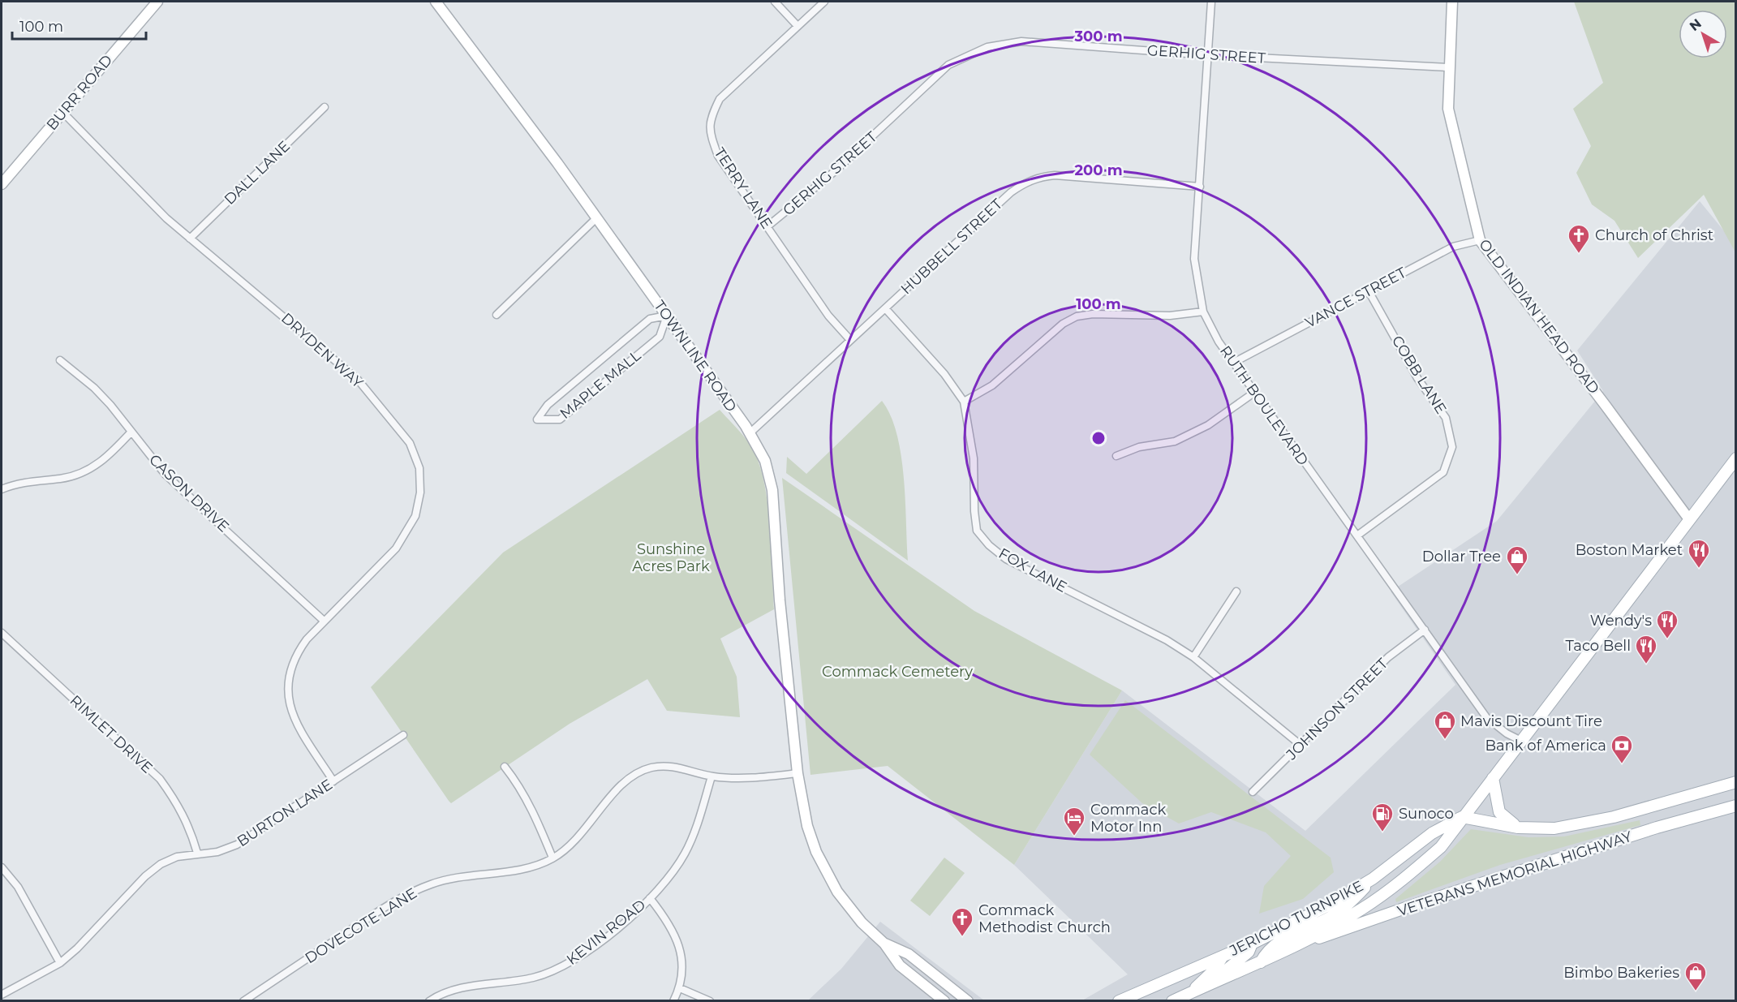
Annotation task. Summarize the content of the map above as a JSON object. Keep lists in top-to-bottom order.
{
  "streets": {
    "main road": [
      "BURR ROAD",
      "OLD INDIAN HEAD ROAD",
      "TOWNLINE ROAD",
      "VETERANS MEMORIAL HIGHWAY",
      "JERICHO TURNPIKE"
    ],
    "street": [
      "GERHIG STREET",
      "DALL LANE",
      "TERRY LANE",
      "HUBBELL STREET",
      "VANCE STREET",
      "DRYDEN WAY",
      "COBB LANE",
      "MAPLE MALL",
      "RUTH BOULEVARD",
      "CASON DRIVE",
      "FOX LANE",
      "JOHNSON STREET",
      "RIMLET DRIVE",
      "BURTON LANE",
      "DOVECOTE LANE",
      "KEVIN ROAD"
    ]
  },
  "crossings": [
    ["GERHIG STREET", "TERRY LANE"],
    ["GERHIG STREET", "OLD INDIAN HEAD ROAD"],
    ["GERHIG STREET", "RUTH BOULEVARD"],
    ["BURR ROAD", "DRYDEN WAY"],
    ["DALL LANE", "DRYDEN WAY"],
    ["TERRY LANE", "HUBBELL STREET"],
    ["HUBBELL STREET", "TOWNLINE ROAD"],
    ["HUBBELL STREET", "RUTH BOULEVARD"],
    ["HUBBELL STREET", "FOX LANE"],
    ["VANCE STREET", "OLD INDIAN HEAD ROAD"],
    ["VANCE STREET", "COBB LANE"],
    ["VANCE STREET", "RUTH BOULEVARD"],
    ["OLD INDIAN HEAD ROAD", "JERICHO TURNPIKE"],
    ["DRYDEN WAY", "CASON DRIVE"],
    ["DRYDEN WAY", "BURTON LANE"],
    ["TOWNLINE ROAD", "MAPLE MALL"],
    ["TOWNLINE ROAD", "DOVECOTE LANE"],
    ["COBB LANE", "RUTH BOULEVARD"],
    ["RUTH BOULEVARD", "JOHNSON STREET"],
    ["RUTH BOULEVARD", "JERICHO TURNPIKE"],
    ["FOX LANE", "JOHNSON STREET"],
    ["RIMLET DRIVE", "BURTON LANE"],
    ["VETERANS MEMORIAL HIGHWAY", "JERICHO TURNPIKE"],
    ["DOVECOTE LANE", "KEVIN ROAD"]
  ],
  "parks": ["Sunshine Acres Park", "Commack Cemetery"],
  "places": {
    "church": ["Church of Christ", "Commack Methodist Church"],
    "restaurant": ["Boston Market", "Wendy's", "Taco Bell"],
    "shop": ["Dollar Tree", "Mavis Discount Tire", "Bimbo Bakeries"],
    "bank": ["Bank of America"],
    "fuel station": ["Sunoco"],
    "hotel": ["Commack Motor Inn"]
  },
  "scale_bar": "100 m",
  "north": "top left",
  "rings": ["300 m", "200 m", "100 m"]
}
